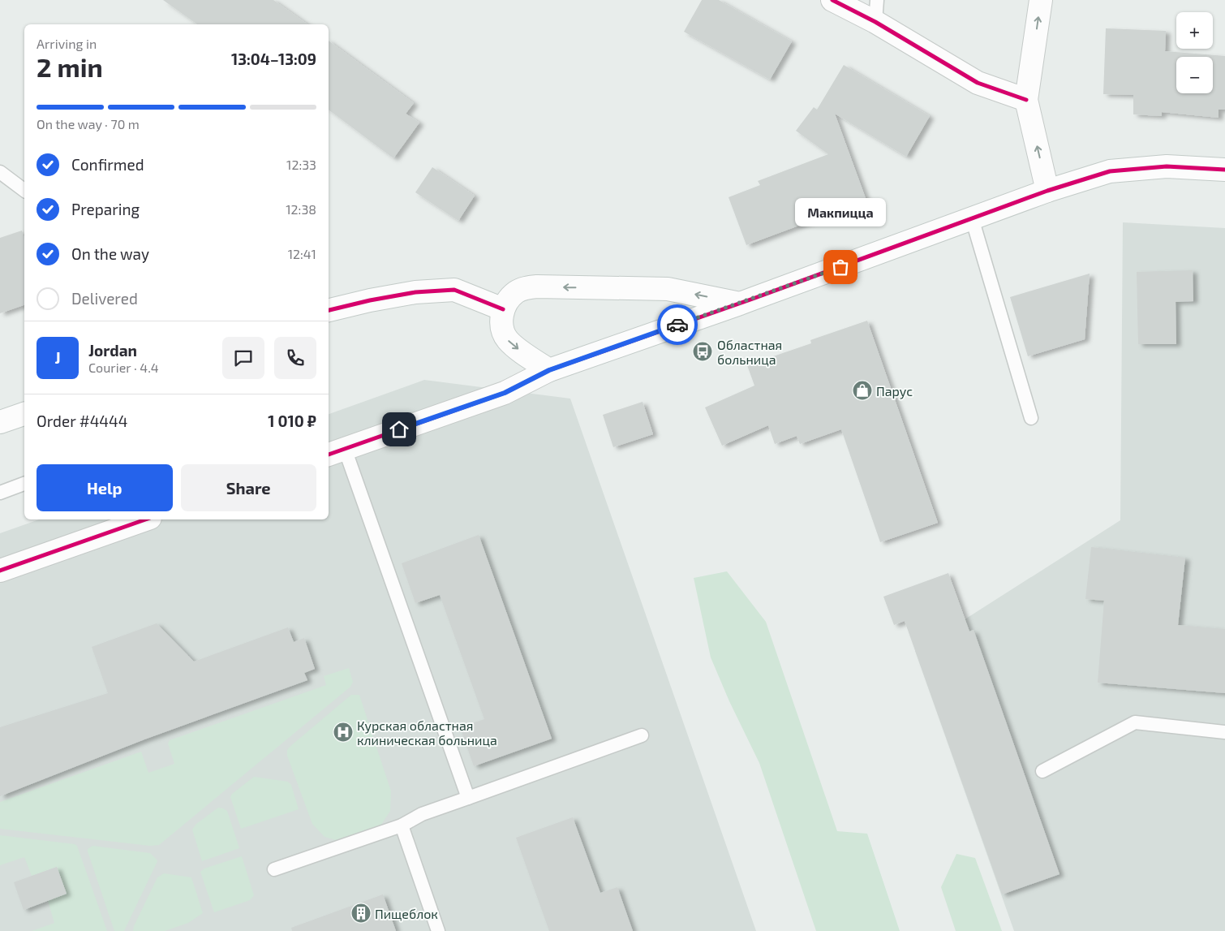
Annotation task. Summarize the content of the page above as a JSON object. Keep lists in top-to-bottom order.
{
  "places": {
    "other": ["Макпицца"],
    "bus stop": ["Областная больница"],
    "shop": ["Парус"],
    "hospital": ["Курская областная клиническая больница"],
    "building": ["Пищеблок"]
  },
  "page": {
    "map_buttons": ["+", "−"],
    "heading": ["2 min", "Arriving in", "13:04–13:09"],
    "panel": [
      "Jordan",
      "Courier · 4.4",
      "Order #4444",
      "1 010 ₽"
    ],
    "bar": "On the way · 70 m",
    "list": [
      ["Confirmed", "12:33"],
      ["Preparing", "12:38"],
      ["On the way", "12:41"],
      "Delivered"
    ],
    "bubble": "Макпицца",
    "round": "J",
    "buttons": ["Help", "Share"]
  }
}
